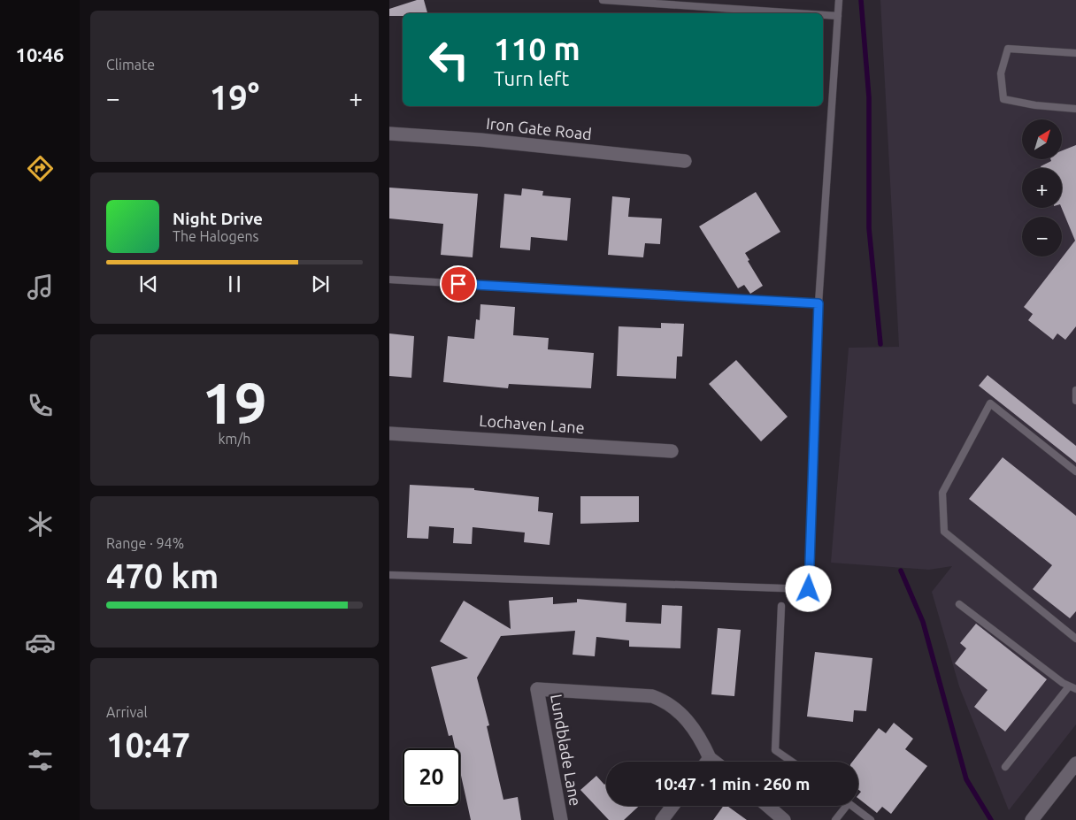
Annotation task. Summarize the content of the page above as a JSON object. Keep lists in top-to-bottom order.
{
  "streets": {
    "street": ["Iron Gate Road", "Lochaven Lane", "Lundblade Lane"]
  },
  "north": "top right",
  "page": {
    "tabs": "10:46",
    "tile": [
      "Climate",
      ["19", "km/h"],
      ["Range · 94%", "470 km"],
      ["Arrival", "10:47"]
    ],
    "turn": ["110 m", "Turn left"],
    "heat": ["−", "19°", "+"],
    "map_buttons": ["+", "−"],
    "song": ["Night Drive", "The Halogens"],
    "limit": "20",
    "trip": "10:47 · 1 min · 260 m"
  }
}
